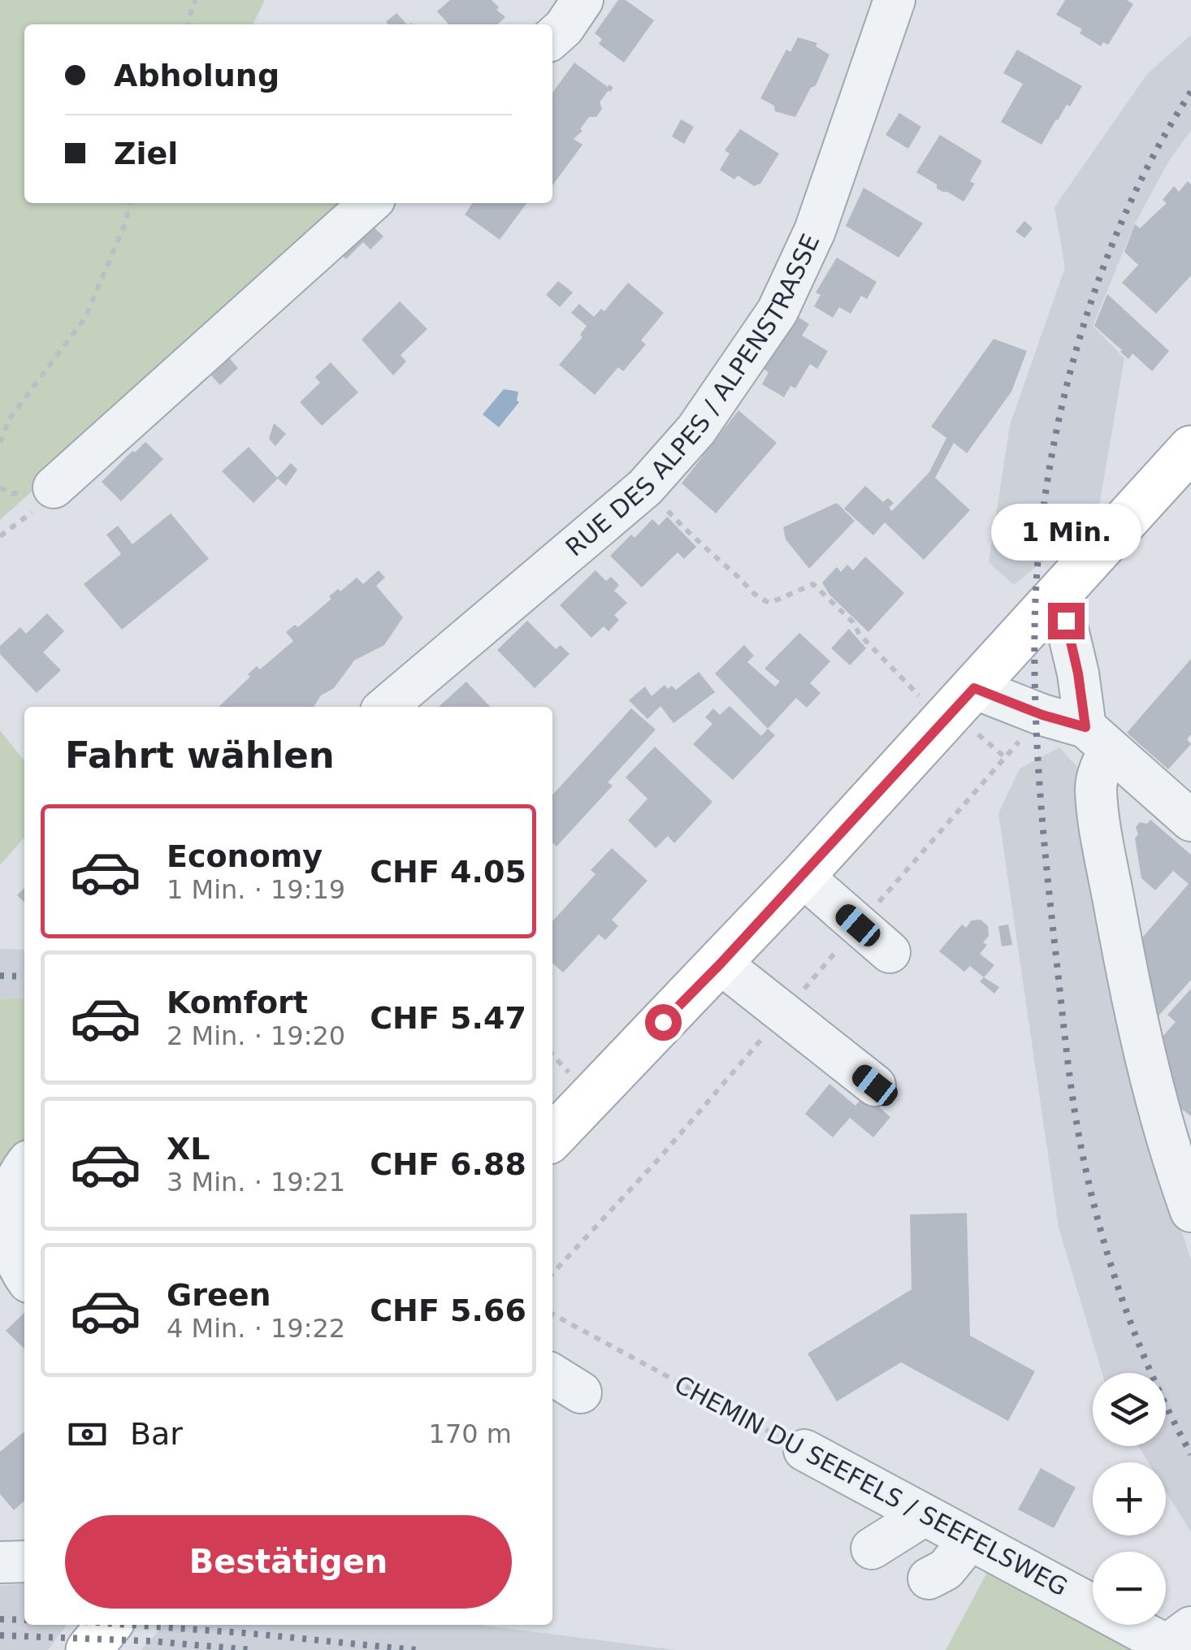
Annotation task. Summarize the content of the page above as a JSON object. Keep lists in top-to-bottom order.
{
  "streets": {
    "street": ["RUE DES ALPES / ALPENSTRASSE", "CHEMIN DU SEEFELS / SEEFELSWEG"]
  },
  "page": {
    "banner": ["Abholung", "Ziel"],
    "bubble": "1 Min.",
    "heading": "Fahrt wählen",
    "list": [
      {
        "name": "Economy",
        "note": "1 Min. · 19:19",
        "value": "CHF 4.05"
      },
      {
        "name": "Komfort",
        "note": "2 Min. · 19:20",
        "value": "CHF 5.47"
      },
      {
        "name": "XL",
        "note": "3 Min. · 19:21",
        "value": "CHF 6.88"
      },
      {
        "name": "Green",
        "note": "4 Min. · 19:22",
        "value": "CHF 5.66"
      }
    ],
    "map_buttons": ["+", "−"],
    "pay": ["Bar", "170 m"],
    "buttons": "Bestätigen"
  }
}
